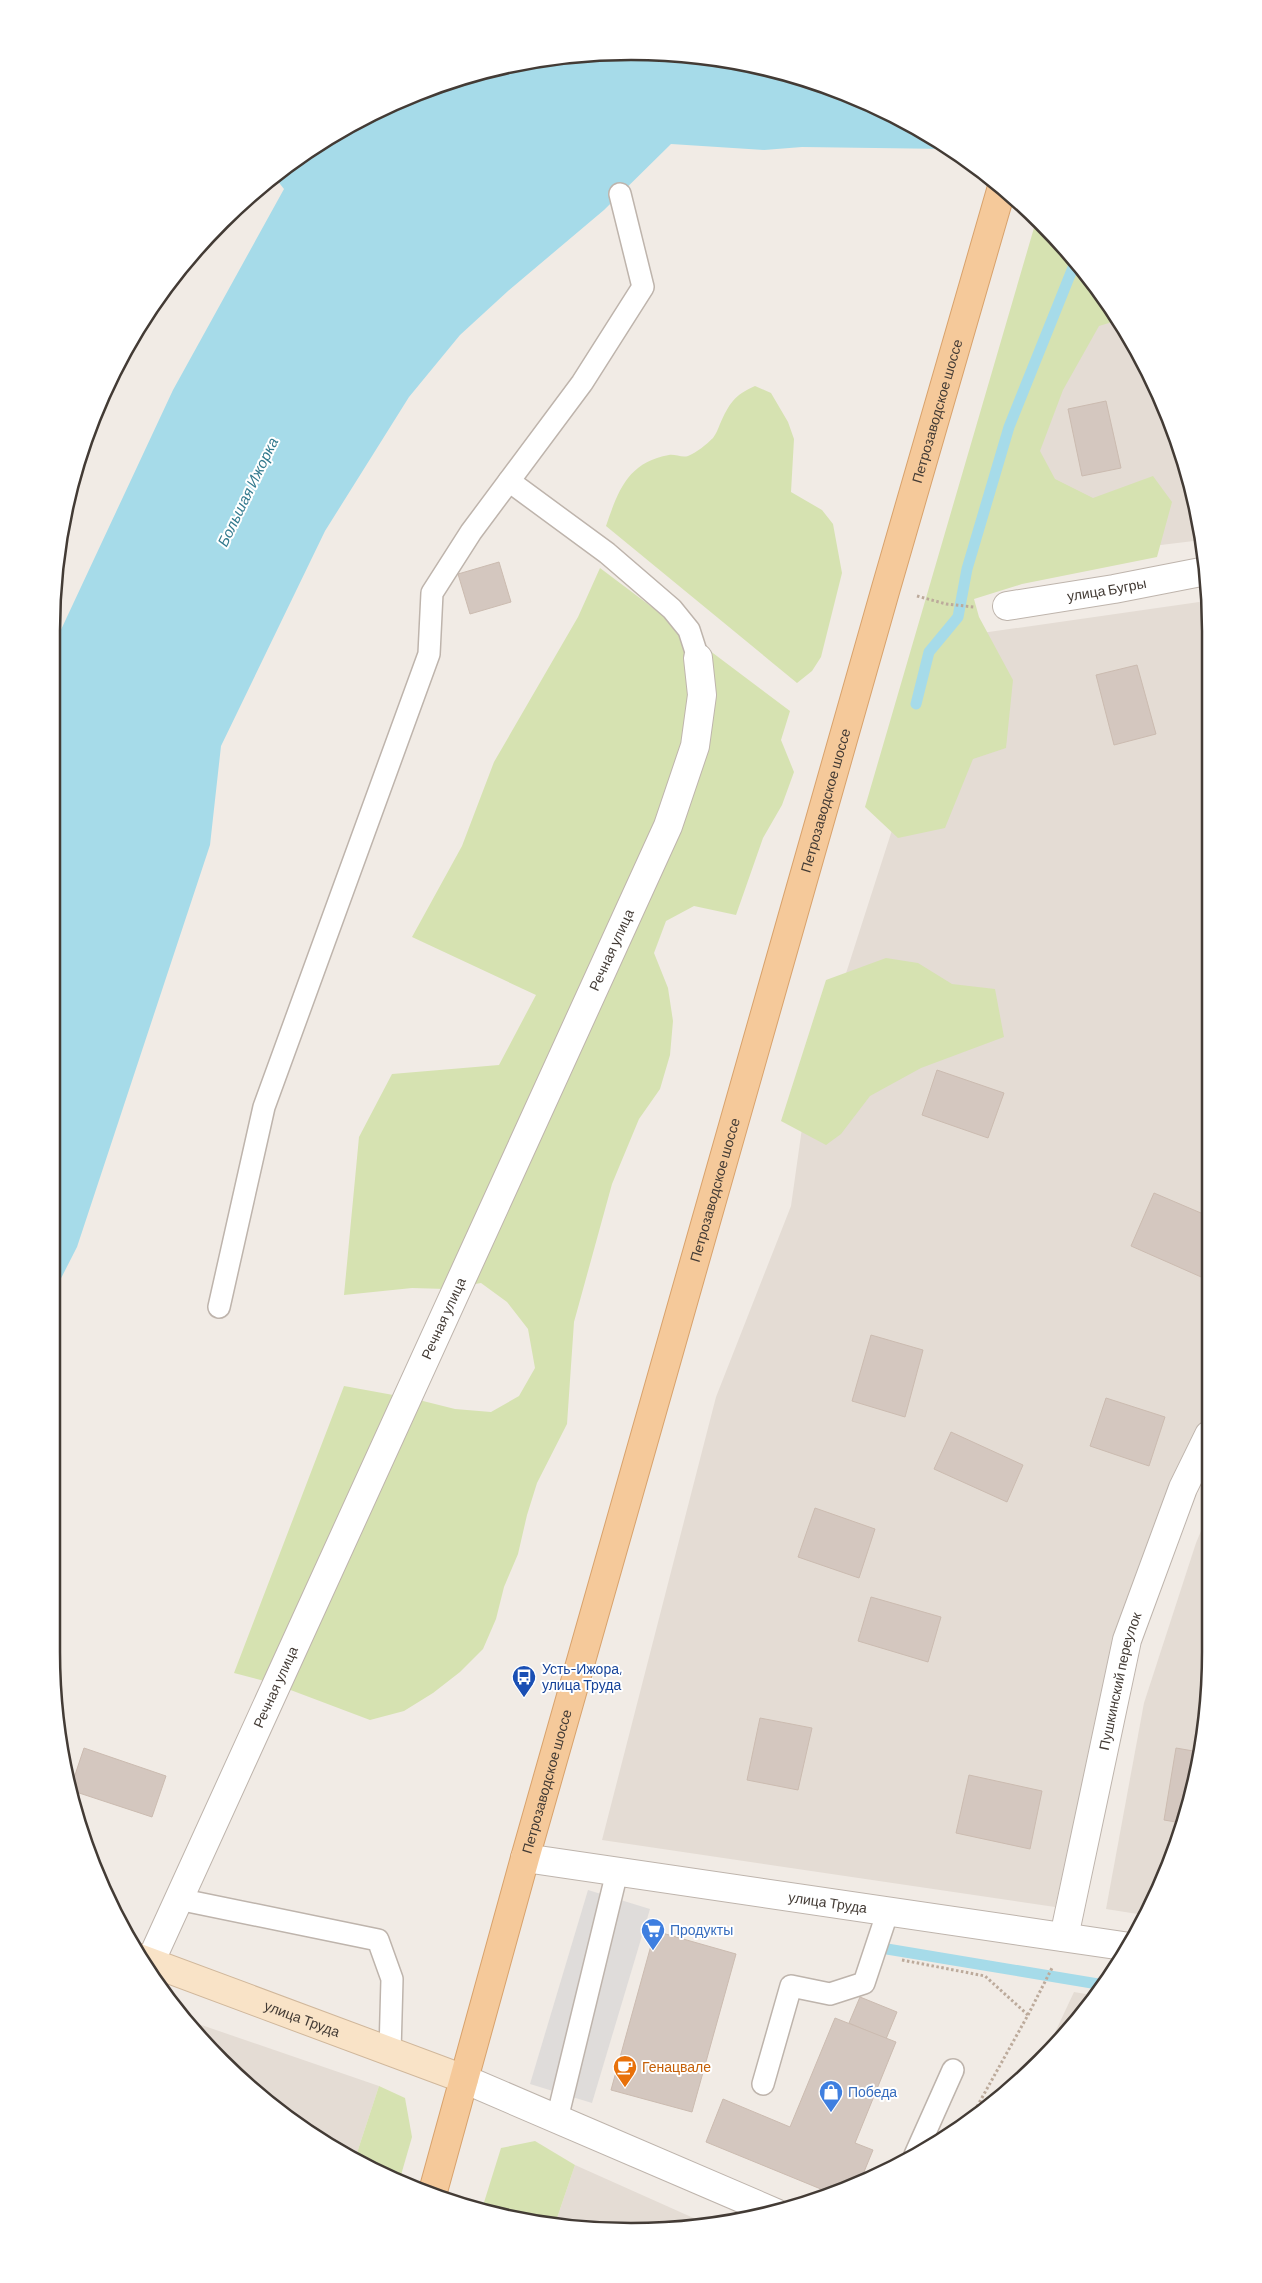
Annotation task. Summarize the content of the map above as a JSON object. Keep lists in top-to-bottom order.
{
  "streets": {
    "main road": ["Петрозаводское шоссе", "улица Труда"],
    "street": ["улица Бугры", "Речная улица", "Пушкинский переулок"]
  },
  "crossings": [
    ["Петрозаводское шоссе", "улица Труда"],
    ["Пушкинский переулок", "улица Труда"]
  ],
  "water": ["Большая Ижорка"],
  "places": {
    "bus stop": ["Усть-Ижора, улица Труда"],
    "supermarket": ["Продукты"],
    "cafe": ["Генацвале"],
    "shop": ["Победа"]
  }
}
